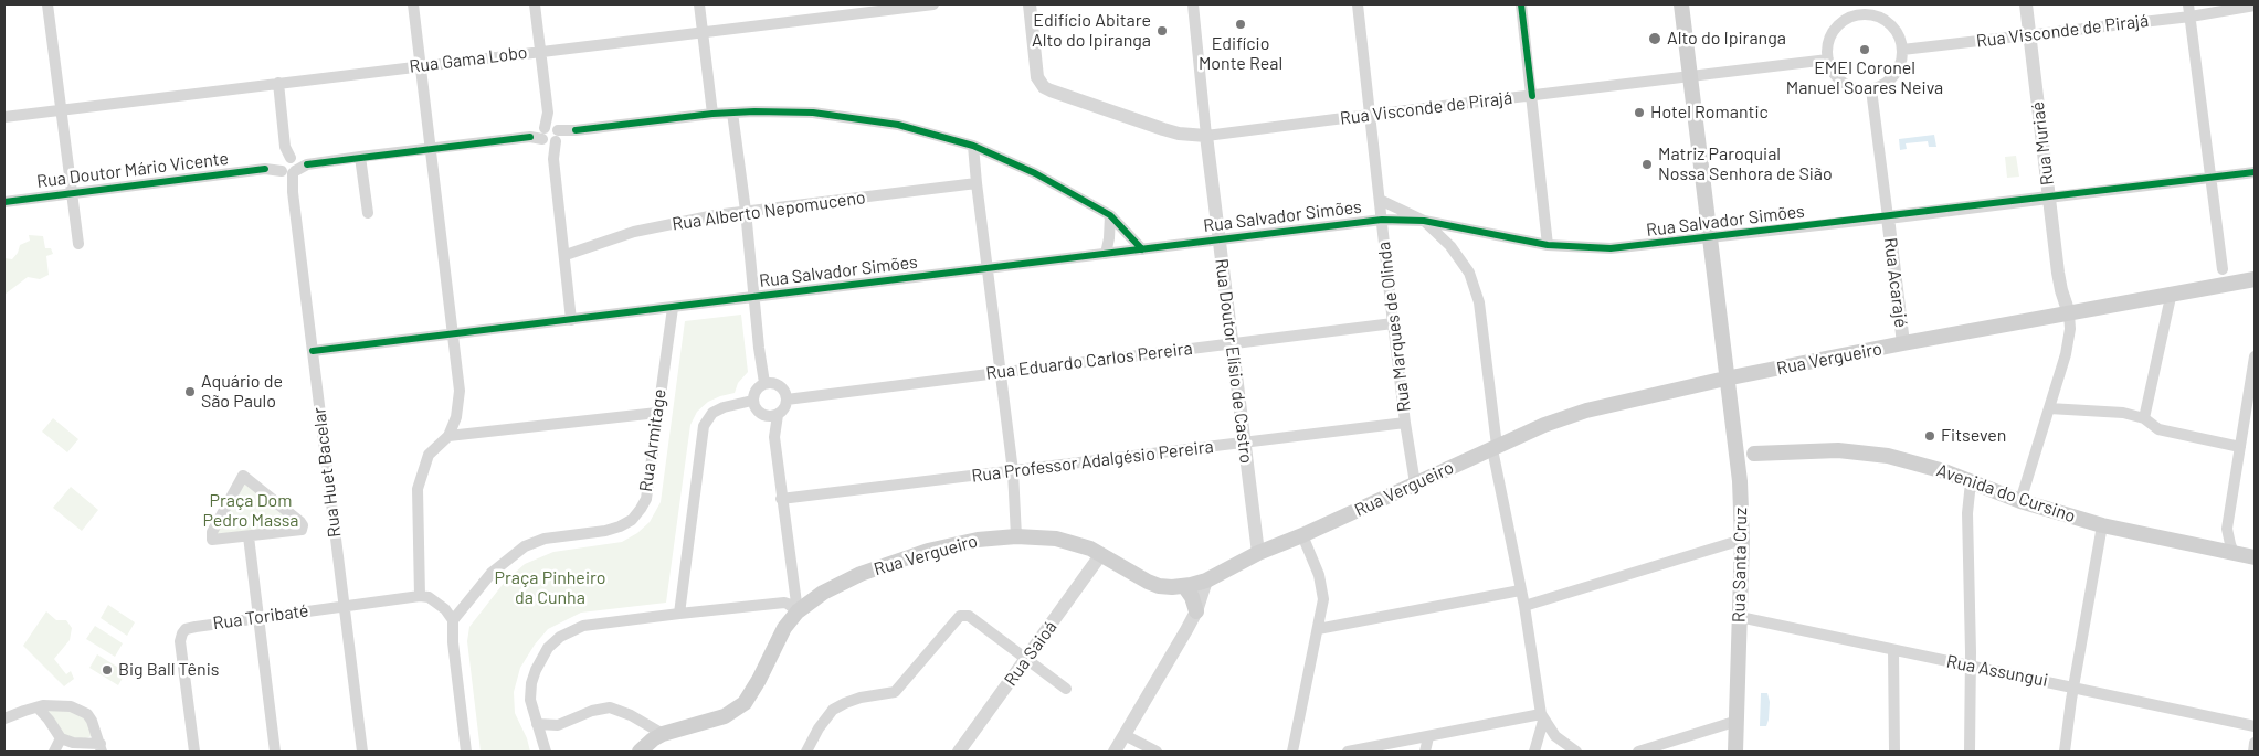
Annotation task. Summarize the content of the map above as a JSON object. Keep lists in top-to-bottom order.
{
  "streets": {
    "main road": ["Rua Vergueiro", "Avenida do Cursino", "Rua Santa Cruz"],
    "street": [
      "Rua Visconde de Pirajá",
      "Rua Gama Lobo",
      "Rua Muriaé",
      "Rua Doutor Mário Vicente",
      "Rua Alberto Nepomuceno",
      "Rua Salvador Simões",
      "Rua Acarajé",
      "Rua Marques de Olinda",
      "Rua Eduardo Carlos Pereira",
      "Rua Doutor Elísio de Castro",
      "Rua Armitage",
      "Rua Professor Adalgésio Pereira",
      "Rua Huet Bacelar",
      "Rua Toribaté",
      "Rua Saioá",
      "Rua Assungui"
    ]
  },
  "crossings": [
    ["Rua Visconde de Pirajá", "Rua Muriaé"],
    ["Rua Visconde de Pirajá", "Rua Acarajé"],
    ["Rua Visconde de Pirajá", "Rua Marques de Olinda"],
    ["Rua Visconde de Pirajá", "Rua Doutor Elísio de Castro"],
    ["Rua Visconde de Pirajá", "Rua Santa Cruz"],
    ["Rua Gama Lobo", "Rua Huet Bacelar"],
    ["Rua Muriaé", "Rua Salvador Simões"],
    ["Rua Muriaé", "Rua Vergueiro"],
    ["Rua Doutor Mário Vicente", "Rua Salvador Simões"],
    ["Rua Doutor Mário Vicente", "Rua Huet Bacelar"],
    ["Rua Salvador Simões", "Rua Acarajé"],
    ["Rua Salvador Simões", "Rua Marques de Olinda"],
    ["Rua Salvador Simões", "Rua Doutor Elísio de Castro"],
    ["Rua Salvador Simões", "Rua Armitage"],
    ["Rua Salvador Simões", "Rua Huet Bacelar"],
    ["Rua Salvador Simões", "Rua Santa Cruz"],
    ["Rua Acarajé", "Rua Vergueiro"],
    ["Rua Marques de Olinda", "Rua Vergueiro"],
    ["Rua Marques de Olinda", "Rua Eduardo Carlos Pereira"],
    ["Rua Marques de Olinda", "Rua Professor Adalgésio Pereira"],
    ["Rua Vergueiro", "Rua Doutor Elísio de Castro"],
    ["Rua Vergueiro", "Rua Santa Cruz"],
    ["Rua Vergueiro", "Rua Saioá"],
    ["Rua Eduardo Carlos Pereira", "Rua Doutor Elísio de Castro"],
    ["Rua Doutor Elísio de Castro", "Rua Professor Adalgésio Pereira"],
    ["Rua Huet Bacelar", "Rua Toribaté"],
    ["Rua Santa Cruz", "Rua Assungui"]
  ],
  "parks": ["Praça Dom Pedro Massa", "Praça Pinheiro da Cunha"],
  "places": [
    "Edifício Monte Real",
    "Edifício Abitare Alto do Ipiranga",
    "Alto do Ipiranga",
    "EMEI Coronel Manuel Soares Neiva",
    "Hotel Romantic",
    "Matriz Paroquial Nossa Senhora de Sião",
    "Aquário de São Paulo",
    "Fitseven",
    "Big Ball Tênis"
  ]
}
